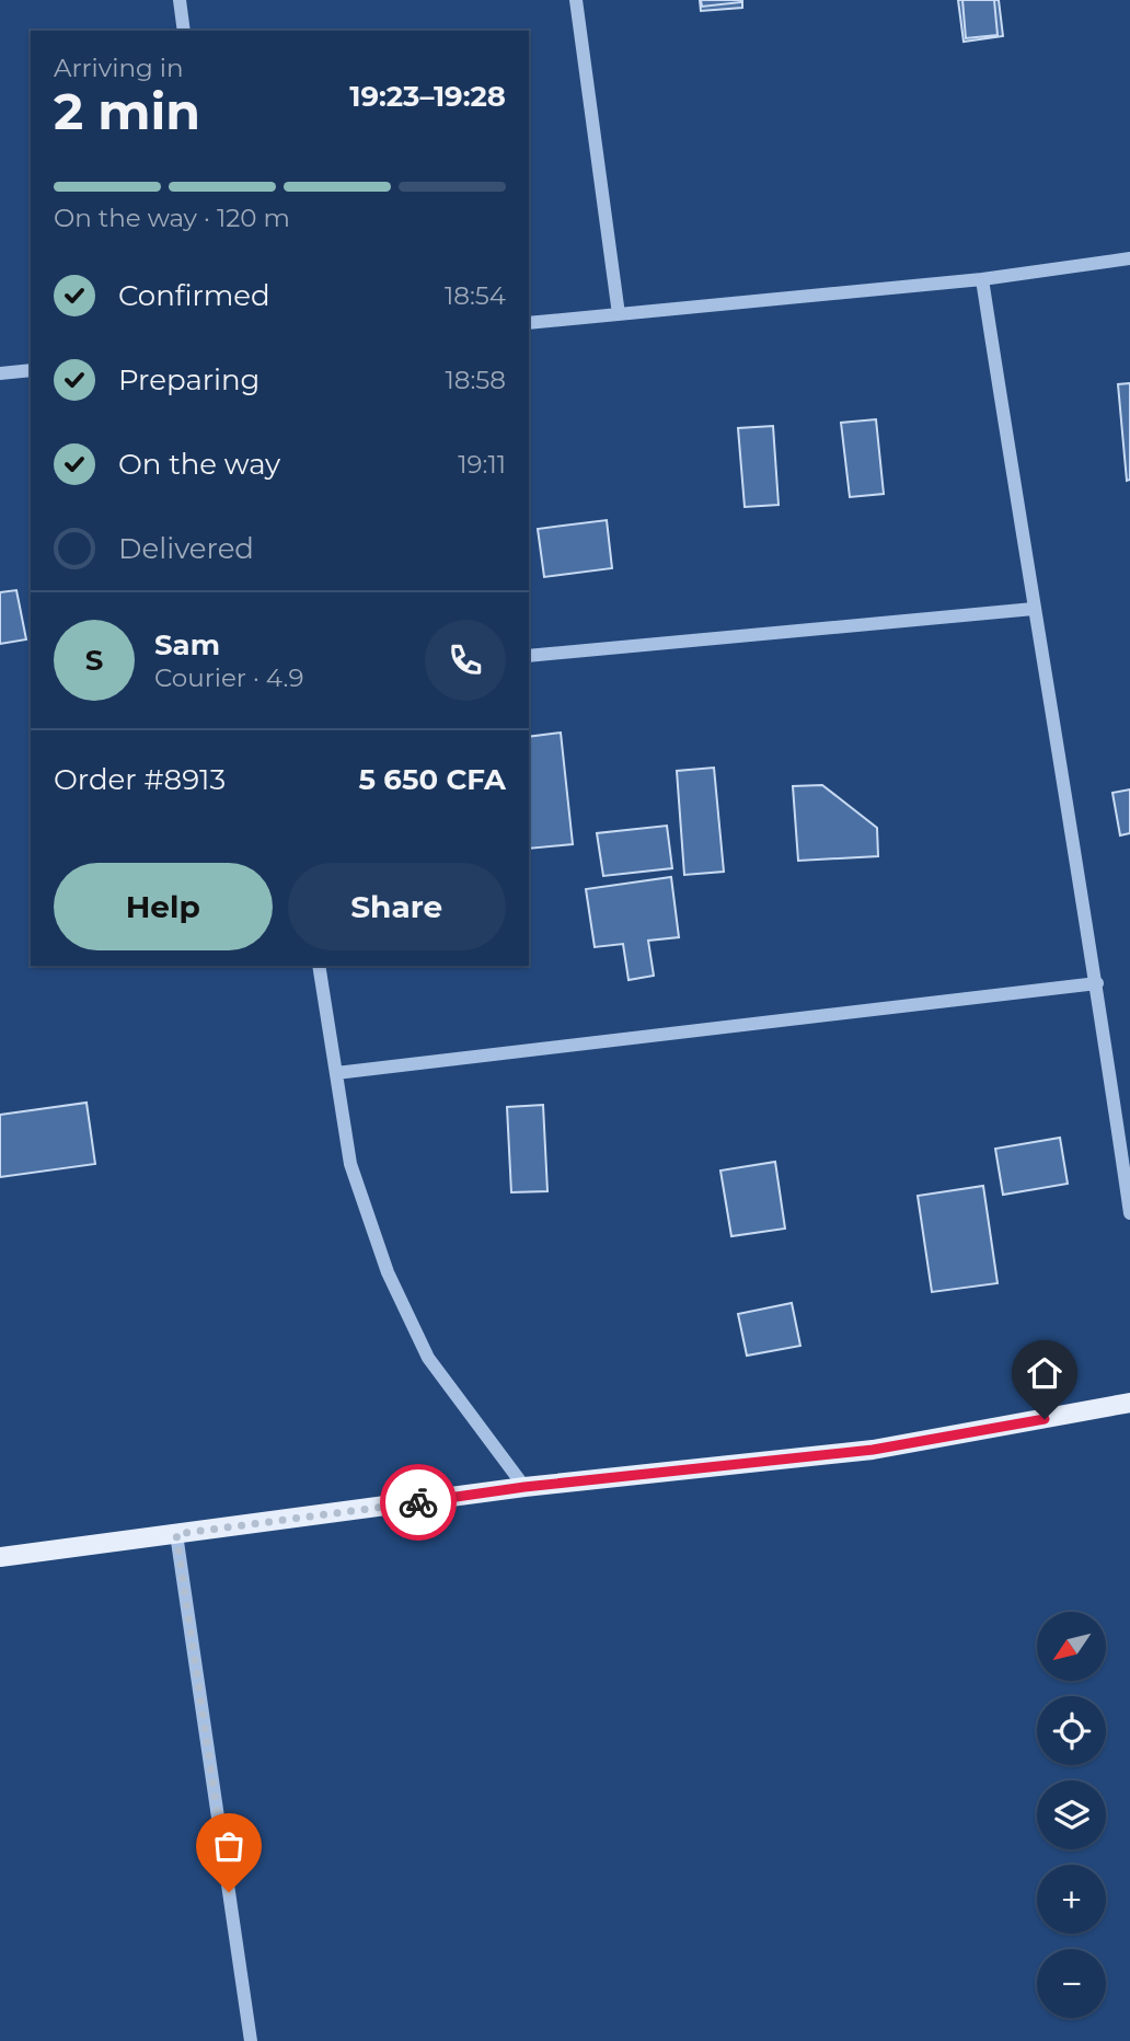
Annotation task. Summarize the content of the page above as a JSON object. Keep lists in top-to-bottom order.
{
  "north": "bottom left",
  "page": {
    "heading": ["2 min", "Arriving in", "19:23–19:28"],
    "panel": [
      "Sam",
      "Courier · 4.9",
      "Order #8913",
      "5 650 CFA"
    ],
    "bar": "On the way · 120 m",
    "list": [
      ["Confirmed", "18:54"],
      ["Preparing", "18:58"],
      ["On the way", "19:11"],
      "Delivered"
    ],
    "round": "S",
    "buttons": ["Help", "Share"],
    "map_buttons": ["+", "−"]
  }
}
